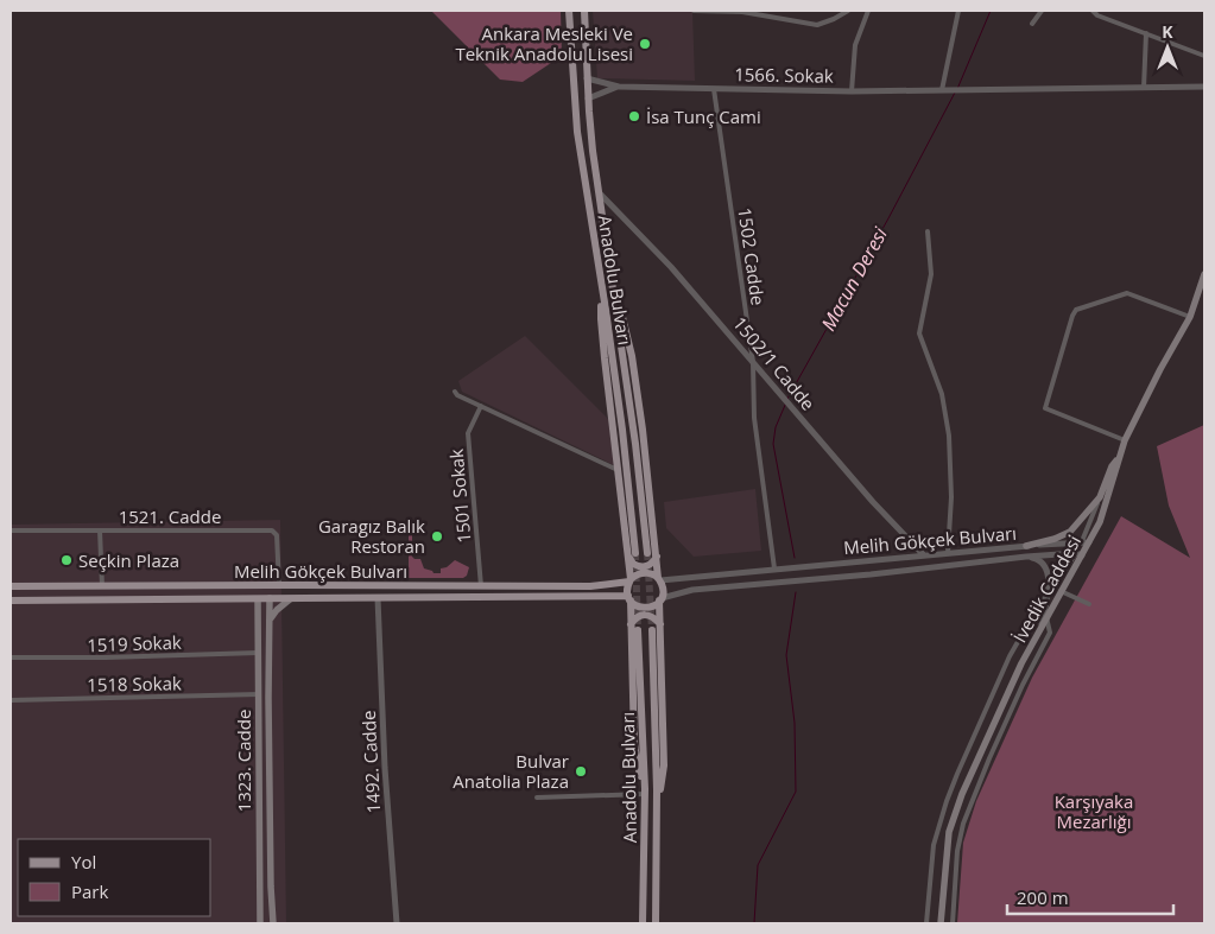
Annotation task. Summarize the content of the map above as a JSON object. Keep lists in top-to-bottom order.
{
  "streets": {
    "main road": [
      "Anadolu Bulvarı",
      "Melih Gökçek Bulvarı",
      "İvedik Caddesi",
      "1323. Cadde"
    ],
    "street": [
      "1566. Sokak",
      "1502 Cadde",
      "1502/1 Cadde",
      "1501 Sokak",
      "1521. Cadde",
      "1519 Sokak",
      "1518 Sokak",
      "1492. Cadde"
    ]
  },
  "crossings": [
    ["1566. Sokak", "1502 Cadde"],
    ["1502 Cadde", "1502/1 Cadde"],
    ["1502 Cadde", "Melih Gökçek Bulvarı"],
    ["Anadolu Bulvarı", "1502/1 Cadde"],
    ["1502/1 Cadde", "Melih Gökçek Bulvarı"],
    ["1501 Sokak", "Melih Gökçek Bulvarı"],
    ["1521. Cadde", "Melih Gökçek Bulvarı"],
    ["Melih Gökçek Bulvarı", "İvedik Caddesi"],
    ["Melih Gökçek Bulvarı", "1323. Cadde"],
    ["Melih Gökçek Bulvarı", "1492. Cadde"],
    ["1519 Sokak", "1323. Cadde"],
    ["1518 Sokak", "1323. Cadde"]
  ],
  "water": ["Macun Deresi"],
  "parks": ["Karşıyaka Mezarlığı"],
  "places": [
    "Ankara Mesleki Ve Teknik Anadolu Lisesi",
    "İsa Tunç Cami",
    "Garagız Balık Restoran",
    "Seçkin Plaza",
    "Bulvar Anatolia Plaza"
  ],
  "legend": ["Yol", "Park"],
  "scale_bar": "200 m",
  "north": "top"
}
